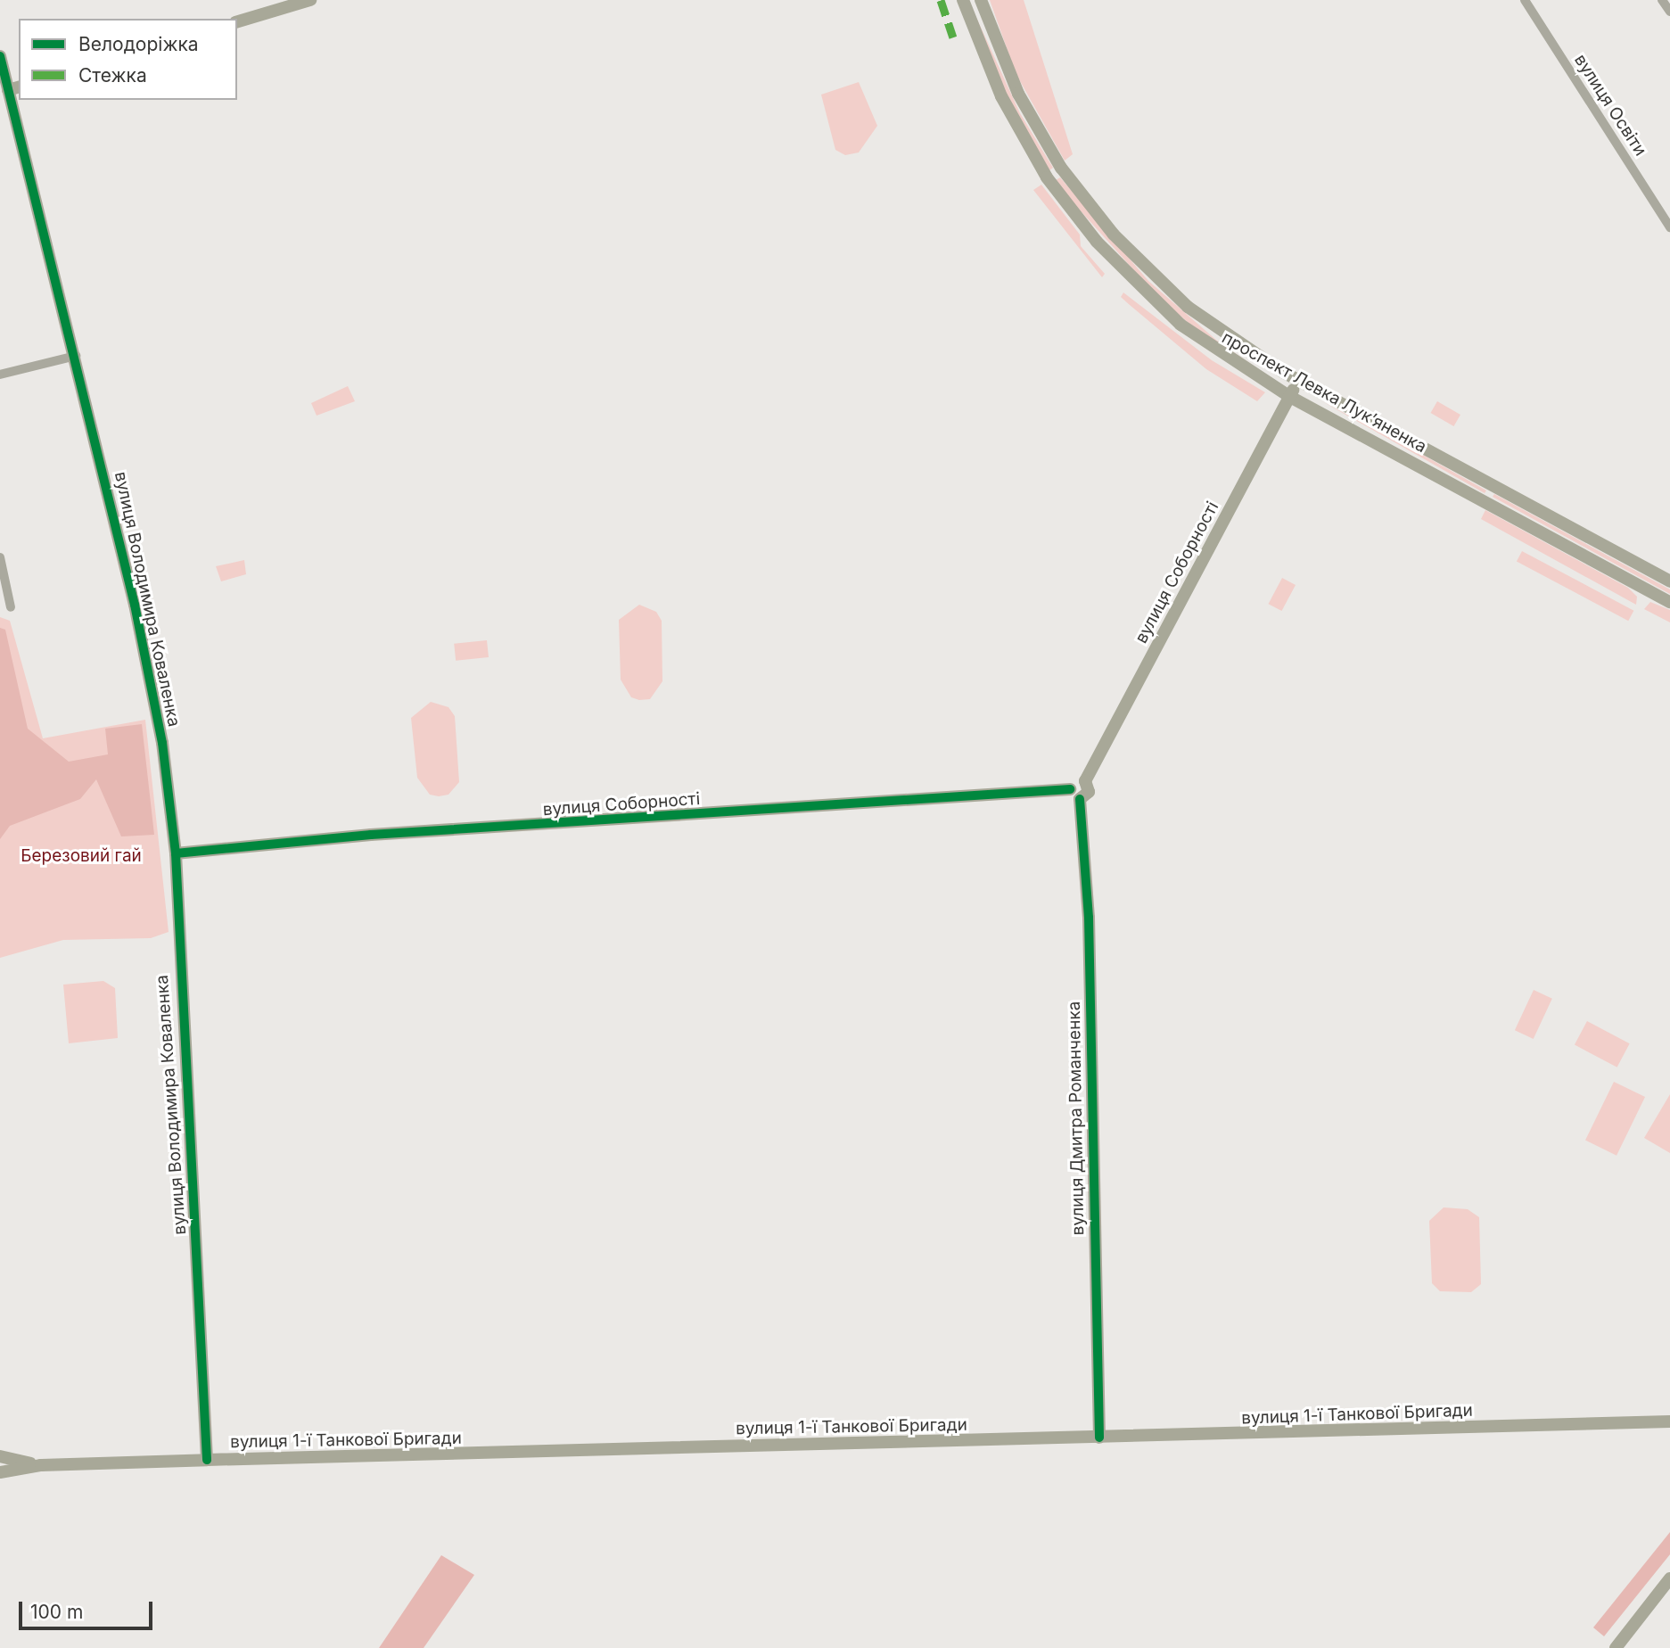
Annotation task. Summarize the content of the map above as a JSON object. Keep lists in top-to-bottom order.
{
  "streets": {
    "street": [
      "вулиця Освіти",
      "проспект Левка Лукʼяненка",
      "вулиця Соборності",
      "вулиця Володимира Коваленка",
      "вулиця Дмитра Романченка",
      "вулиця 1-ї Танкової Бригади"
    ]
  },
  "crossings": [
    ["проспект Левка Лукʼяненка", "вулиця Соборності"],
    ["вулиця Соборності", "вулиця Володимира Коваленка"],
    ["вулиця Соборності", "вулиця Дмитра Романченка"],
    ["вулиця Володимира Коваленка", "вулиця 1-ї Танкової Бригади"],
    ["вулиця Дмитра Романченка", "вулиця 1-ї Танкової Бригади"]
  ],
  "parks": ["Березовий гай"],
  "legend": ["Велодоріжка", "Стежка"],
  "scale_bar": "100 m"
}
